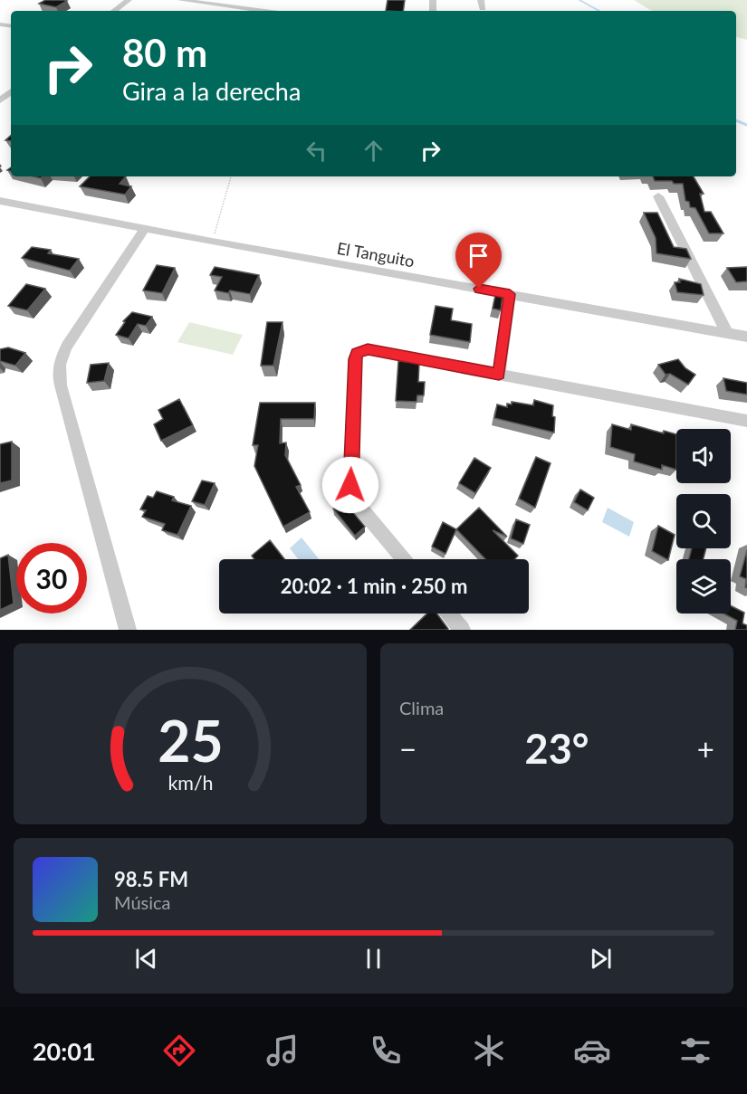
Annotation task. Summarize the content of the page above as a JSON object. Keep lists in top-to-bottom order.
{
  "streets": {
    "street": ["El Tanguito"]
  },
  "page": {
    "turn": ["80 m", "Gira a la derecha"],
    "limit": "30",
    "trip": "20:02 · 1 min · 250 m",
    "tile": "Clima",
    "heat": ["−", "23°", "+"],
    "song": ["98.5 FM", "Música"],
    "tabs": "20:01",
    "gauge": ["25", "km/h"]
  }
}
